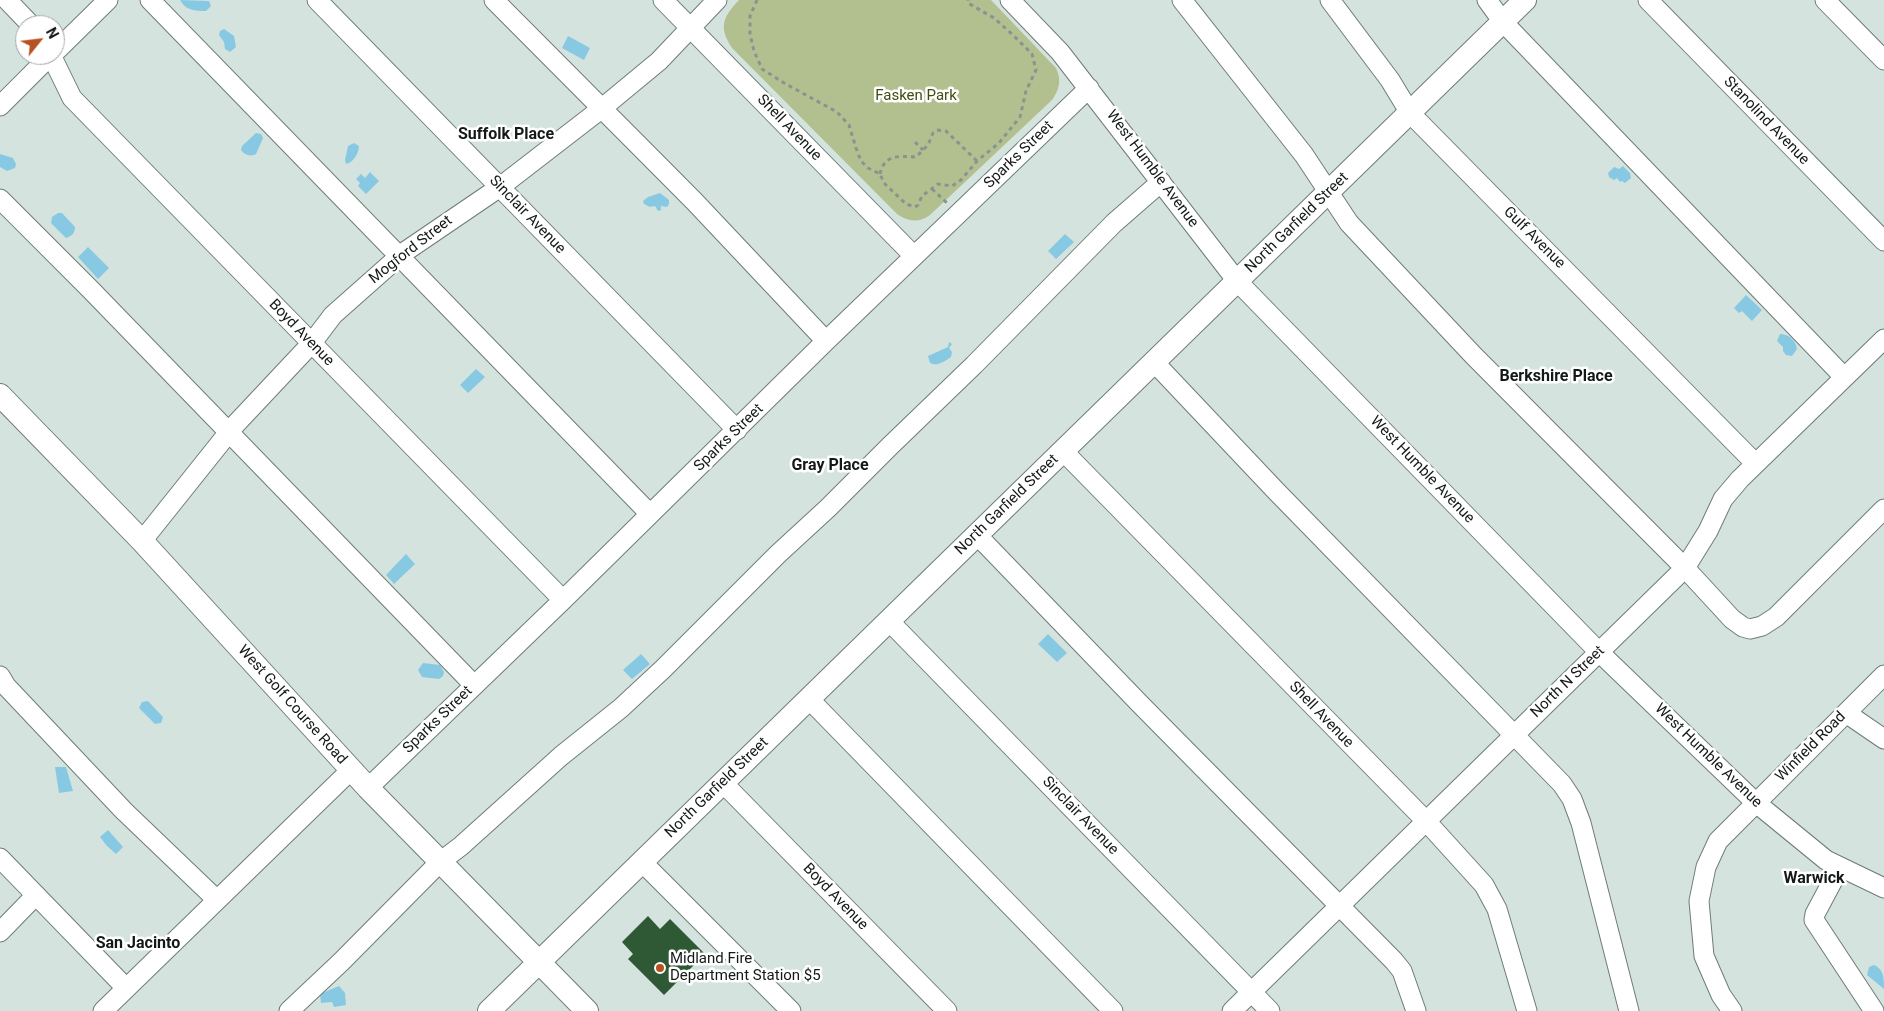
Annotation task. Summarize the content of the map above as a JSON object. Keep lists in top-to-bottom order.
{
  "streets": {
    "main road": ["North Garfield Street", "West Golf Course Road"],
    "street": [
      "Stanolind Avenue",
      "Shell Avenue",
      "Sparks Street",
      "West Humble Avenue",
      "Sinclair Avenue",
      "Gulf Avenue",
      "Mogford Street",
      "Boyd Avenue",
      "North N Street",
      "Winfield Road"
    ]
  },
  "crossings": [
    ["Shell Avenue", "Sparks Street"],
    ["Shell Avenue", "North Garfield Street"],
    ["Shell Avenue", "Mogford Street"],
    ["Shell Avenue", "North N Street"],
    ["Sparks Street", "West Humble Avenue"],
    ["Sparks Street", "Sinclair Avenue"],
    ["Sparks Street", "Boyd Avenue"],
    ["Sparks Street", "West Golf Course Road"],
    ["West Humble Avenue", "North Garfield Street"],
    ["West Humble Avenue", "North N Street"],
    ["West Humble Avenue", "Winfield Road"],
    ["Sinclair Avenue", "North Garfield Street"],
    ["Sinclair Avenue", "Mogford Street"],
    ["Sinclair Avenue", "North N Street"],
    ["North Garfield Street", "Gulf Avenue"],
    ["North Garfield Street", "Boyd Avenue"],
    ["North Garfield Street", "West Golf Course Road"],
    ["Gulf Avenue", "North N Street"],
    ["Mogford Street", "Boyd Avenue"],
    ["Mogford Street", "West Golf Course Road"]
  ],
  "districts": [
    "Suffolk Place",
    "Berkshire Place",
    "Gray Place",
    "Warwick",
    "San Jacinto"
  ],
  "parks": ["Fasken Park"],
  "places": ["Midland Fire Department Station $5"],
  "north": "top right"
}
